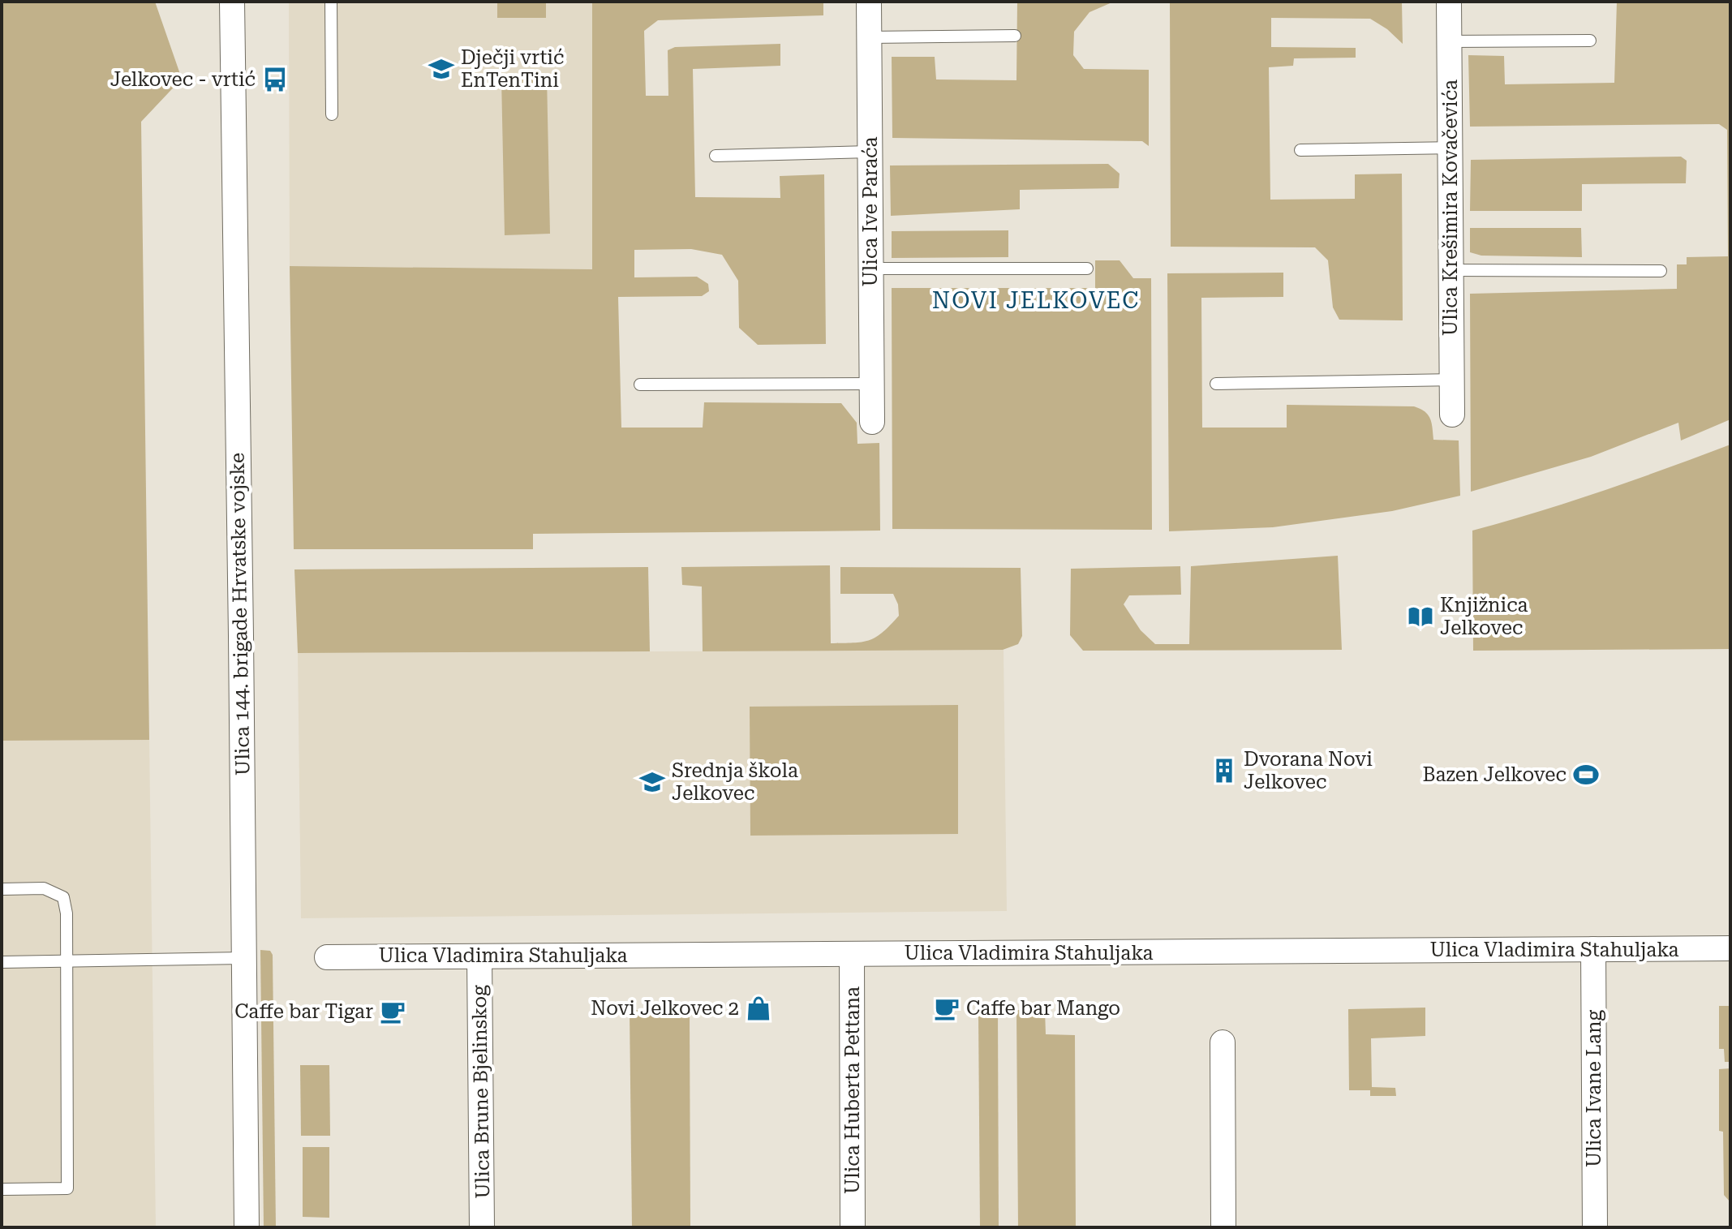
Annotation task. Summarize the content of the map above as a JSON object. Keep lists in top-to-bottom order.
{
  "streets": {
    "street": [
      "Ulica Krešimira Kovačevića",
      "Ulica Ive Paraća",
      "Ulica 144. brigade Hrvatske vojske",
      "Ulica Vladimira Stahuljaka",
      "Ulica Ivane Lang",
      "Ulica Huberta Pettana",
      "Ulica Brune Bjelinskog"
    ]
  },
  "crossings": [
    ["Ulica Vladimira Stahuljaka", "Ulica Ivane Lang"],
    ["Ulica Vladimira Stahuljaka", "Ulica Huberta Pettana"],
    ["Ulica Vladimira Stahuljaka", "Ulica Brune Bjelinskog"]
  ],
  "districts": ["NOVI JELKOVEC"],
  "places": {
    "school or university": ["Dječji vrtić EnTenTini", "Srednja škola Jelkovec"],
    "bus stop": ["Jelkovec - vrtić"],
    "library": ["Knjižnica Jelkovec"],
    "building": ["Dvorana Novi Jelkovec"],
    "sports": ["Bazen Jelkovec"],
    "shop": ["Novi Jelkovec 2"],
    "cafe": ["Caffe bar Mango", "Caffe bar Tigar"]
  }
}
